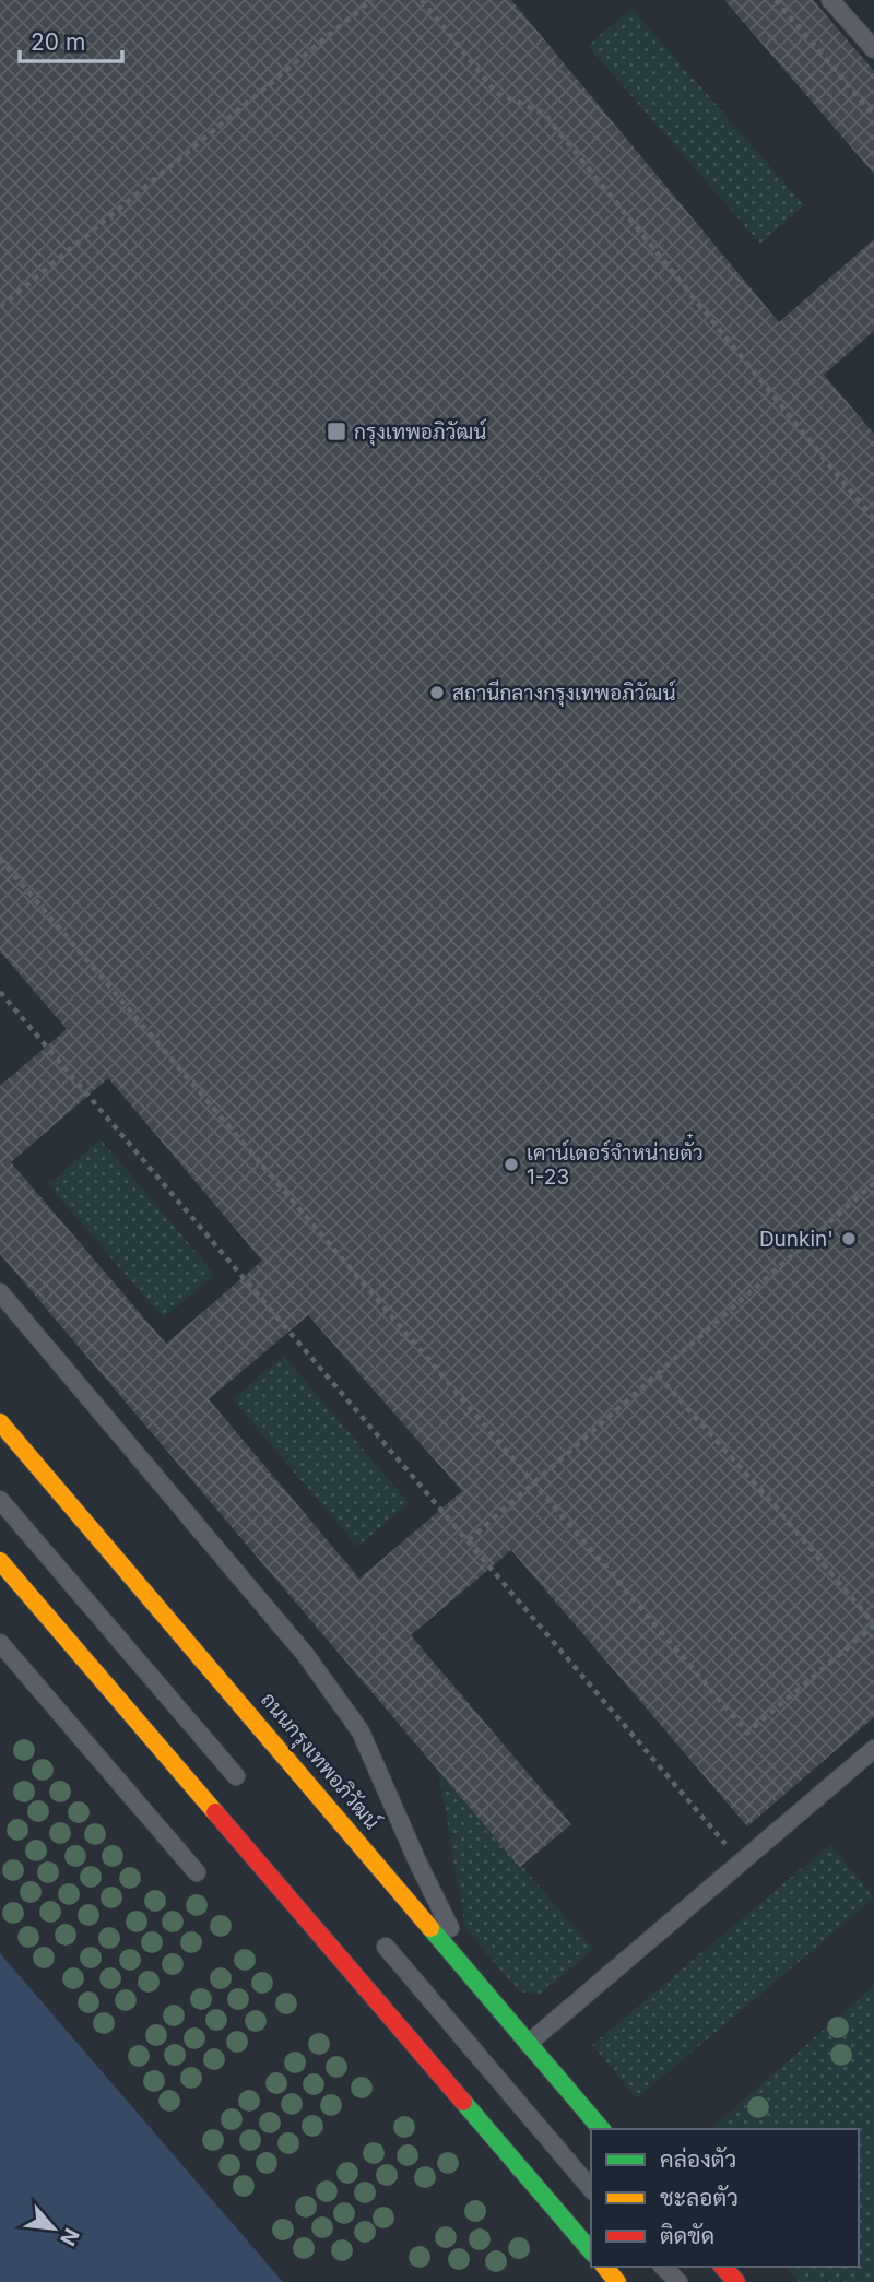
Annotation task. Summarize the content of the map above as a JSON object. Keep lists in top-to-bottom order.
{
  "streets": {
    "street": ["ถนนกรุงเทพอภิวัฒน์"]
  },
  "places": {
    "transit": ["กรุงเทพอภิวัฒน์"],
    "other": ["สถานีกลางกรุงเทพอภิวัฒน์", "เคาน์เตอร์จำหน่ายตั๋ว 1-23", "Dunkin'"]
  },
  "legend": ["คล่องตัว", "ชะลอตัว", "ติดขัด"],
  "scale_bar": "20 m",
  "north": "bottom right"
}
